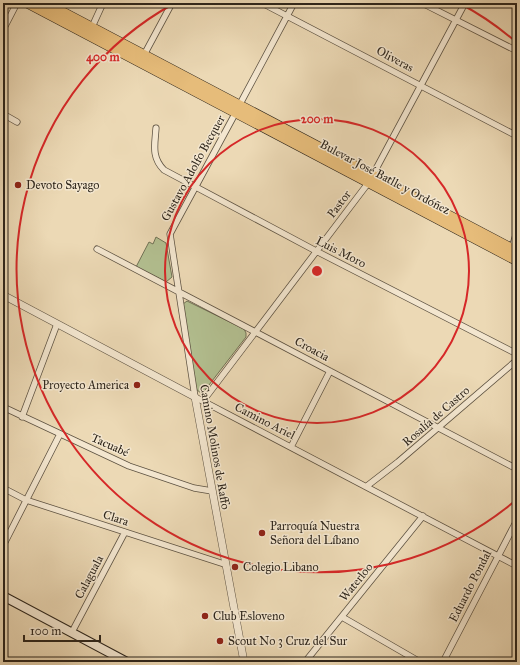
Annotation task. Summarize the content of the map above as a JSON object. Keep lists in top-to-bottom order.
{
  "streets": {
    "main road": ["Bulevar José Batlle y Ordóñez"],
    "street": [
      "Oliveras",
      "Gustavo Adolfo Becquer",
      "Pastor",
      "Luis Moro",
      "Croacia",
      "Rosalía de Castro",
      "Camino Ariel",
      "Tacuabé",
      "Camino Molinos de Raffo",
      "Clara",
      "Calaguala",
      "Waterloo",
      "Eduardo Pondal"
    ]
  },
  "crossings": [
    ["Oliveras", "Gustavo Adolfo Becquer"],
    ["Oliveras", "Pastor"],
    ["Gustavo Adolfo Becquer", "Bulevar José Batlle y Ordóñez"],
    ["Gustavo Adolfo Becquer", "Luis Moro"],
    ["Gustavo Adolfo Becquer", "Camino Molinos de Raffo"],
    ["Bulevar José Batlle y Ordóñez", "Pastor"],
    ["Pastor", "Luis Moro"],
    ["Pastor", "Croacia"],
    ["Pastor", "Camino Ariel"],
    ["Croacia", "Rosalía de Castro"],
    ["Croacia", "Camino Molinos de Raffo"],
    ["Rosalía de Castro", "Camino Ariel"],
    ["Camino Ariel", "Camino Molinos de Raffo"],
    ["Camino Ariel", "Waterloo"],
    ["Camino Ariel", "Eduardo Pondal"],
    ["Tacuabé", "Camino Molinos de Raffo"],
    ["Camino Molinos de Raffo", "Clara"],
    ["Clara", "Calaguala"]
  ],
  "places": [
    "Devoto Sayago",
    "Proyecto America",
    "Parroquía Nuestra Señora del Líbano",
    "Colegio Libano",
    "Club Esloveno",
    "Scout No 3 Cruz del Sur"
  ],
  "scale_bar": "100 m",
  "rings": ["400 m", "200 m"]
}
